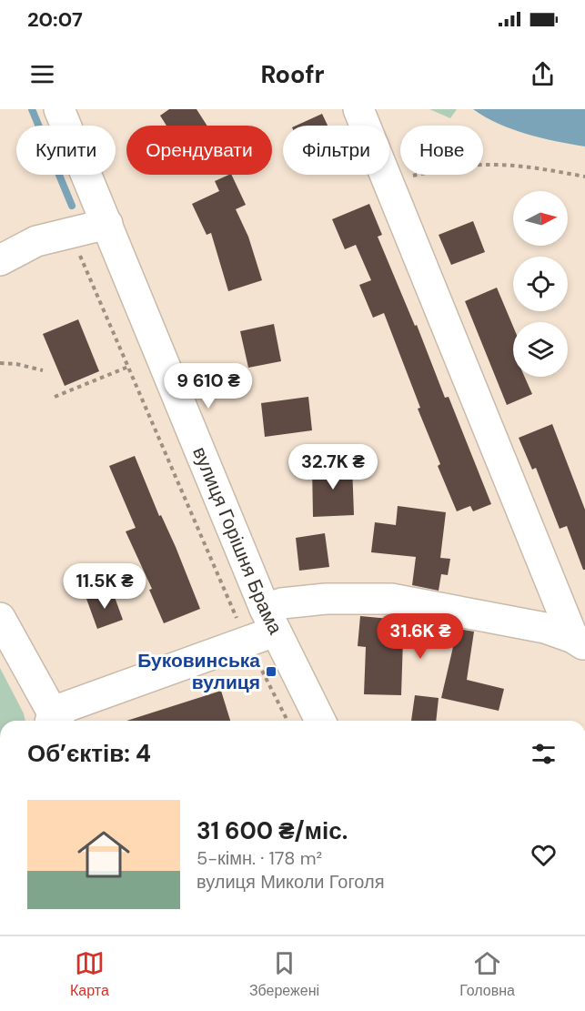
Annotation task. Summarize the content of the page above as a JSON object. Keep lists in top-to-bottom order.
{
  "streets": {
    "street": ["вулиця Горішня Брама"]
  },
  "places": {
    "transit": ["Буковинська вулиця"]
  },
  "north": "right",
  "page": {
    "status": "20:07",
    "header": "Roofr",
    "chip": [
      "Купити",
      "Орендувати",
      "Фільтри",
      "Нове"
    ],
    "price": [
      "9 610 ₴",
      "32.7K ₴",
      "11.5K ₴",
      "31.6K ₴"
    ],
    "heading": "Об’єктів: 4",
    "list": [
      {
        "name": "31 600 ₴/міс.",
        "note": "5-кімн. · 178 m² · вулиця Миколи Гоголя"
      }
    ],
    "tabs": ["Карта", "Збережені", "Головна"]
  }
}
